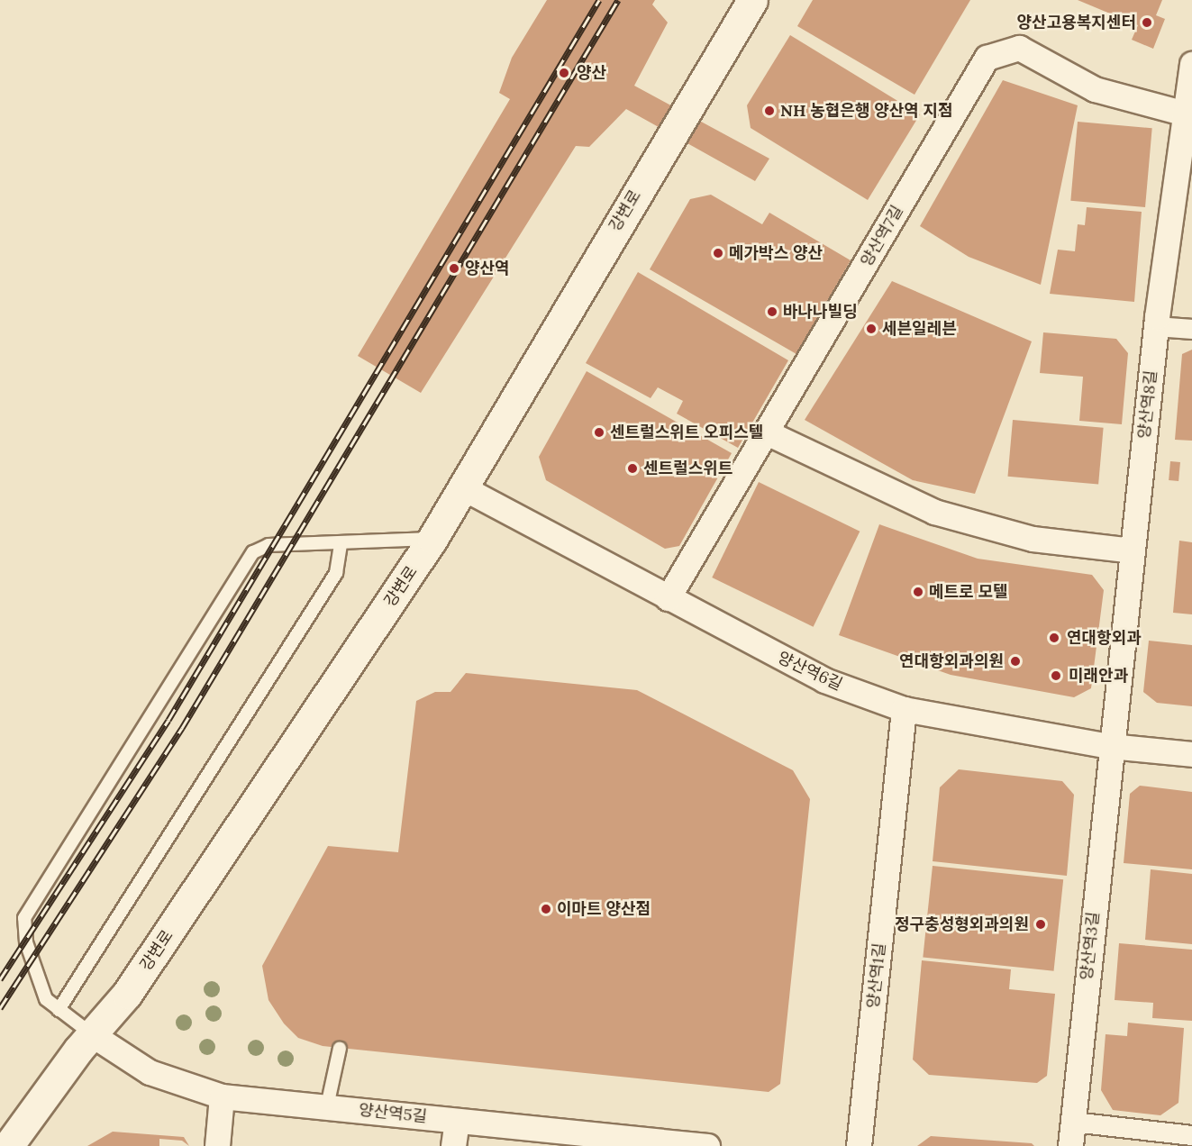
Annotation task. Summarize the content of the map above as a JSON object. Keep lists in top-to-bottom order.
{
  "streets": {
    "street": [
      "강변로",
      "양산역7길",
      "양산역8길",
      "양산역6길",
      "양산역3길",
      "양산역1길",
      "양산역5길"
    ]
  },
  "crossings": [
    ["강변로", "양산역6길"],
    ["강변로", "양산역5길"],
    ["양산역7길", "양산역8길"],
    ["양산역7길", "양산역6길"],
    ["양산역8길", "양산역6길"],
    ["양산역8길", "양산역3길"],
    ["양산역6길", "양산역3길"],
    ["양산역6길", "양산역1길"]
  ],
  "places": [
    "양산고용복지센터",
    "양산",
    "NH 농협은행 양산역 지점",
    "메가박스 양산",
    "양산역",
    "바나나빌딩",
    "세븐일레븐",
    "센트럴스위트 오피스텔",
    "센트럴스위트",
    "메트로 모텔",
    "연대항외과",
    "연대항외과의원",
    "미래안과",
    "이마트 양산점",
    "정구충성형외과의원"
  ]
}
